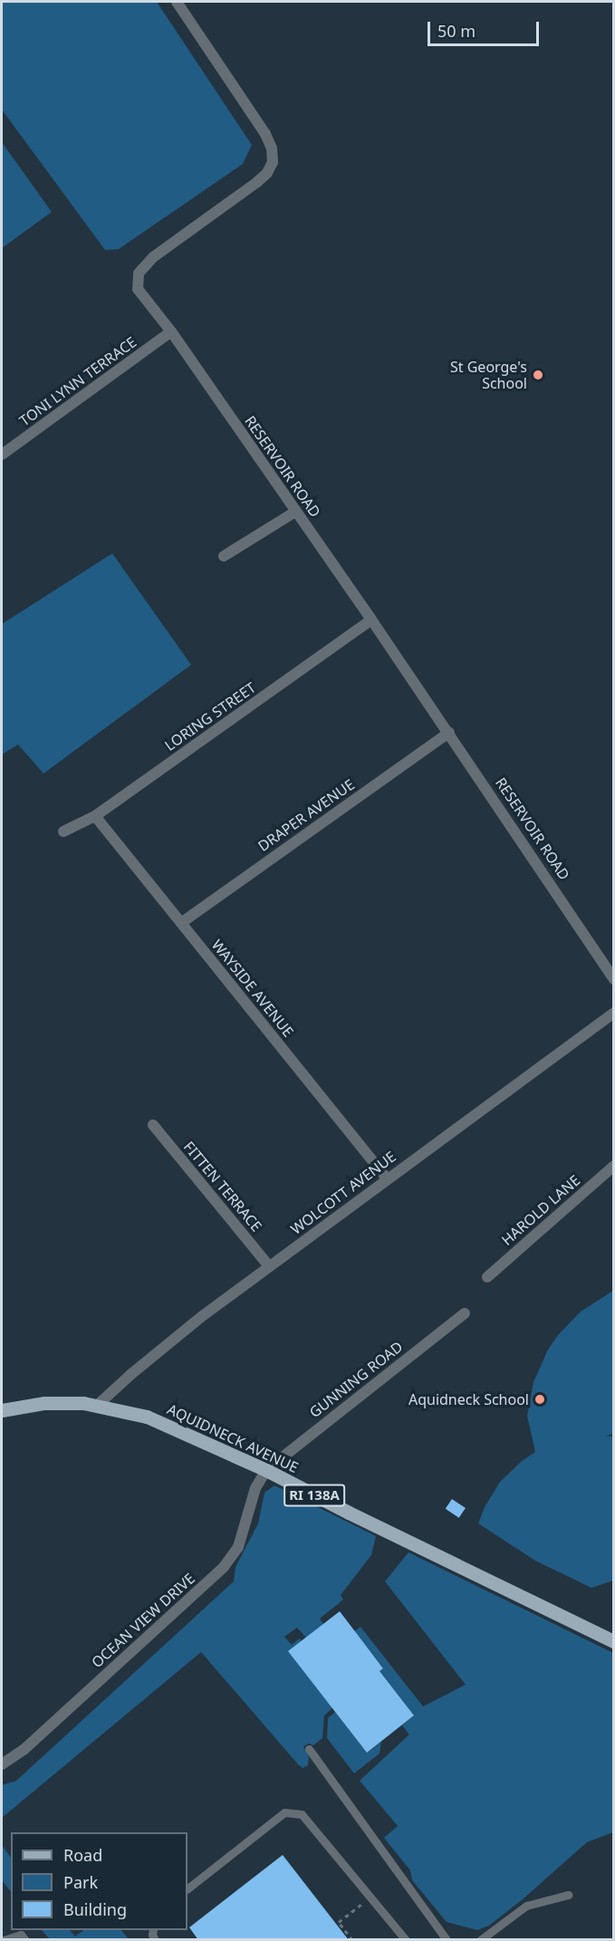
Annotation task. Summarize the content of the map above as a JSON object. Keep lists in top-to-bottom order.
{
  "streets": {
    "main road": ["AQUIDNECK AVENUE", "RI 138A"],
    "street": [
      "TONI LYNN TERRACE",
      "RESERVOIR ROAD",
      "LORING STREET",
      "DRAPER AVENUE",
      "WAYSIDE AVENUE",
      "FITTEN TERRACE",
      "WOLCOTT AVENUE",
      "HAROLD LANE",
      "GUNNING ROAD",
      "OCEAN VIEW DRIVE"
    ]
  },
  "crossings": [
    ["TONI LYNN TERRACE", "RESERVOIR ROAD"],
    ["RESERVOIR ROAD", "LORING STREET"],
    ["RESERVOIR ROAD", "DRAPER AVENUE"],
    ["LORING STREET", "WAYSIDE AVENUE"],
    ["DRAPER AVENUE", "WAYSIDE AVENUE"],
    ["WAYSIDE AVENUE", "WOLCOTT AVENUE"],
    ["FITTEN TERRACE", "WOLCOTT AVENUE"],
    ["WOLCOTT AVENUE", "AQUIDNECK AVENUE"],
    ["GUNNING ROAD", "AQUIDNECK AVENUE"],
    ["GUNNING ROAD", "OCEAN VIEW DRIVE"],
    ["AQUIDNECK AVENUE", "OCEAN VIEW DRIVE"]
  ],
  "places": ["St George's School", "Aquidneck School"],
  "legend": ["Road", "Park", "Building"],
  "scale_bar": "50 m"
}
